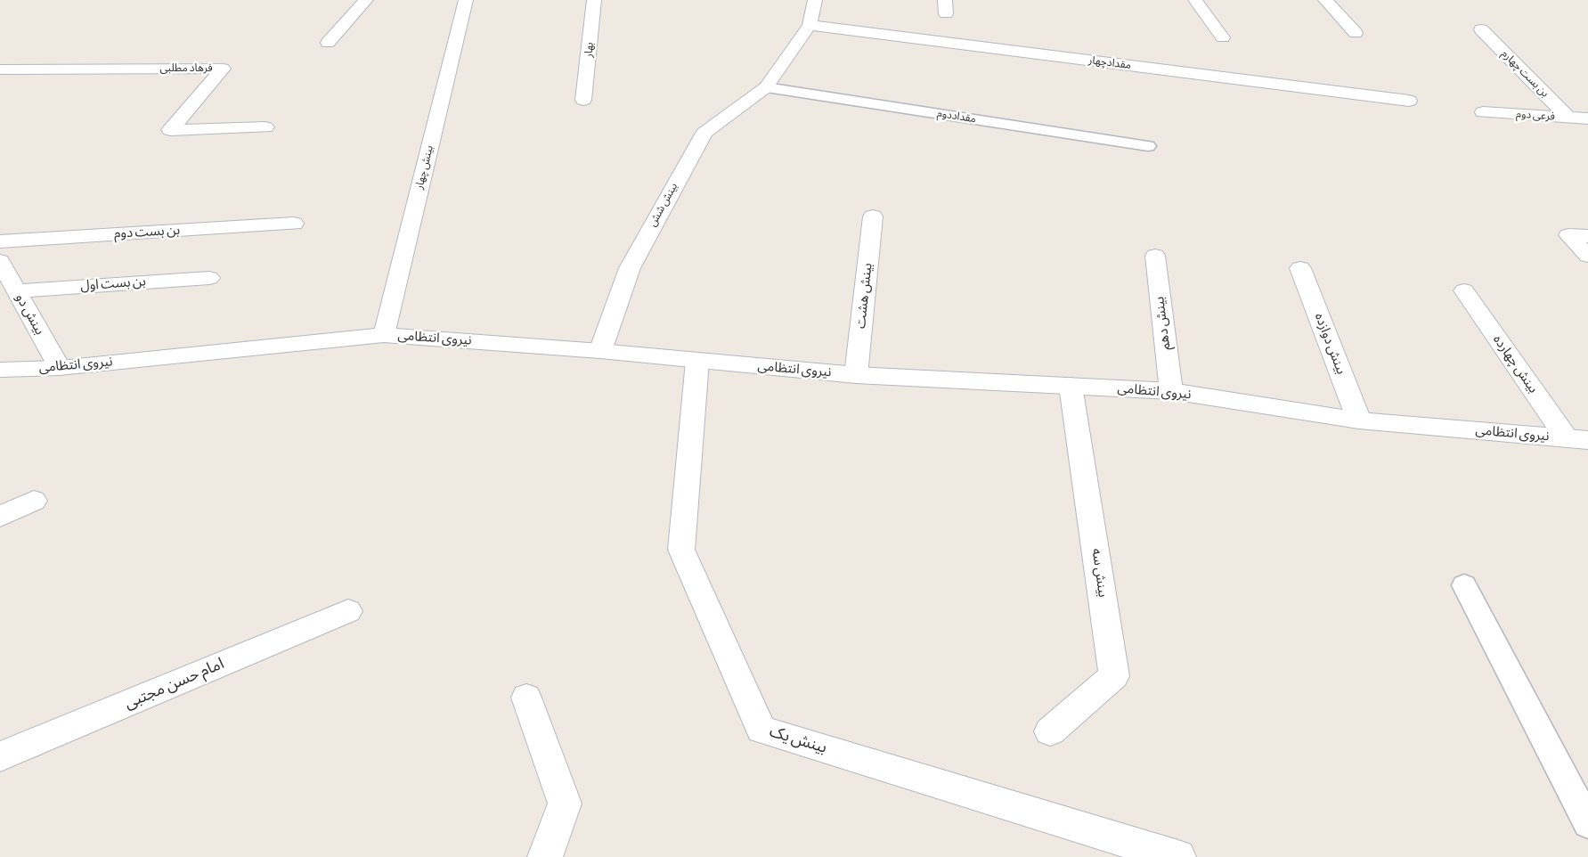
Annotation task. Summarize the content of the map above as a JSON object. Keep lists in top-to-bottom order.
{
  "streets": {
    "street": [
      "بهار",
      "مقدادچهار",
      "فرهاد مطلبی",
      "بن بست چهارم",
      "فرعی دوم",
      "بینش چهار",
      "بینش شش",
      "بن بست دوم",
      "بن بست اول",
      "بینش هشت",
      "بینش دو",
      "بینش دهم",
      "نیروی انتظامی",
      "بینش دوازده",
      "بینش چهارده",
      "بینش سه",
      "امام حسن مجتبی",
      "بینش یک"
    ],
    "lane": ["مقداددوم"]
  },
  "crossings": [
    ["مقدادچهار", "بینش شش"],
    ["بن بست چهارم", "فرعی دوم"],
    ["مقداددوم", "بینش شش"],
    ["بینش چهار", "نیروی انتظامی"],
    ["بینش شش", "نیروی انتظامی"],
    ["بن بست اول", "بینش دو"],
    ["بینش هشت", "نیروی انتظامی"],
    ["بینش دو", "نیروی انتظامی"],
    ["بینش دهم", "نیروی انتظامی"],
    ["نیروی انتظامی", "بینش دوازده"],
    ["نیروی انتظامی", "بینش چهارده"],
    ["نیروی انتظامی", "بینش سه"],
    ["نیروی انتظامی", "بینش یک"]
  ]
}
